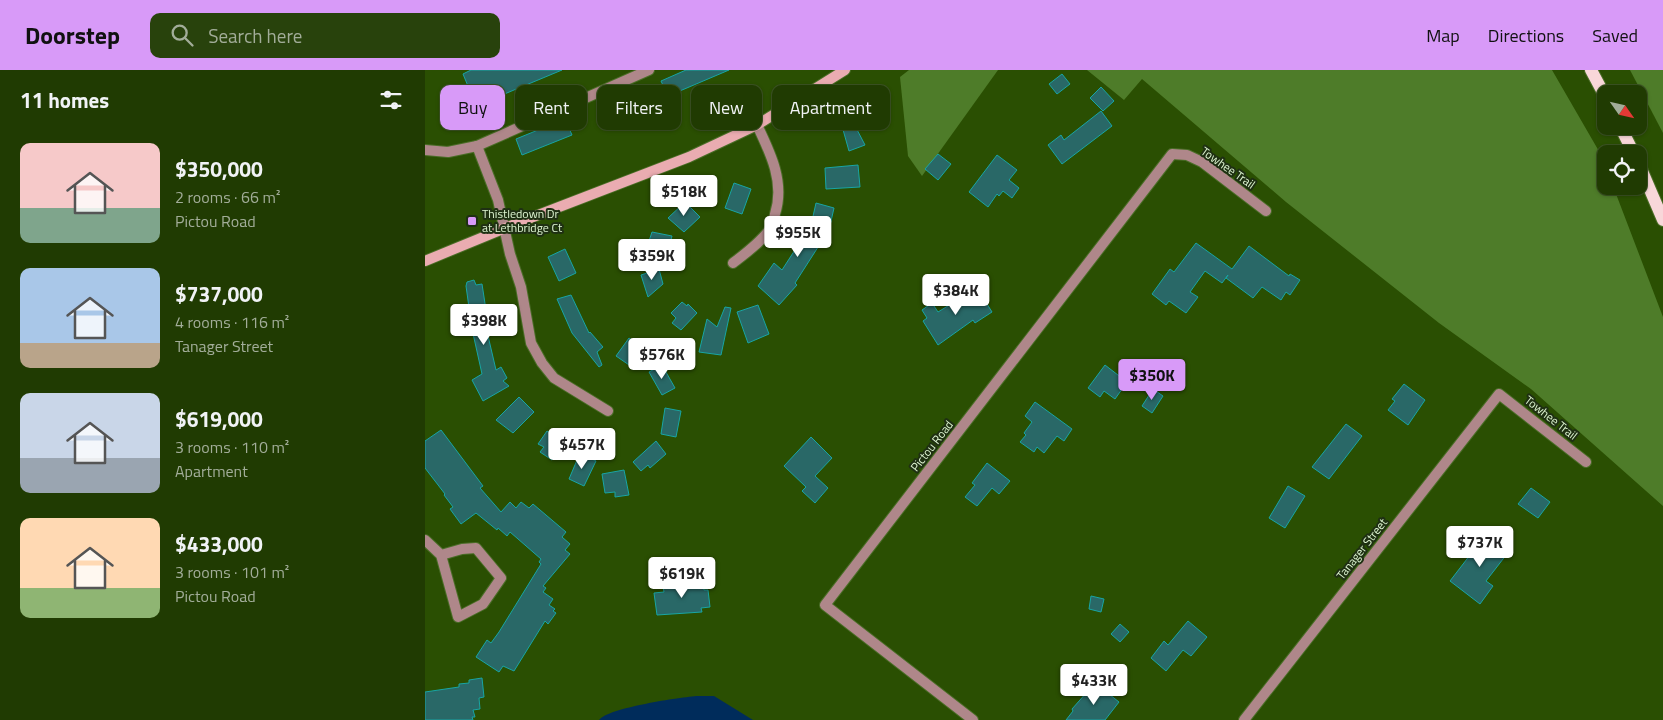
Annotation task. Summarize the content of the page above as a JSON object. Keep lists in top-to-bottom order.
{
  "streets": {
    "street": ["Towhee Trail", "Pictou Road", "Tanager Street"]
  },
  "crossings": [
    ["Towhee Trail", "Pictou Road"],
    ["Towhee Trail", "Tanager Street"]
  ],
  "places": {
    "transit": ["Thistledown Dr at Lethbridge Ct"]
  },
  "north": "bottom right",
  "page": {
    "header": "Doorstep",
    "search": "Search here",
    "nav": ["Map", "Directions", "Saved"],
    "heading": "11 homes",
    "chip": [
      "Buy",
      "Rent",
      "Filters",
      "New",
      "Apartment"
    ],
    "list": [
      {
        "name": "$350,000",
        "note": "2 rooms · 66 m² · Pictou Road"
      },
      {
        "name": "$737,000",
        "note": "4 rooms · 116 m² · Tanager Street"
      },
      {
        "name": "$619,000",
        "note": "3 rooms · 110 m² · Apartment"
      },
      {
        "name": "$433,000",
        "note": "3 rooms · 101 m² · Pictou Road"
      }
    ],
    "price": [
      "$518K",
      "$955K",
      "$359K",
      "$384K",
      "$398K",
      "$576K",
      "$350K",
      "$457K",
      "$737K",
      "$619K",
      "$433K"
    ]
  }
}
